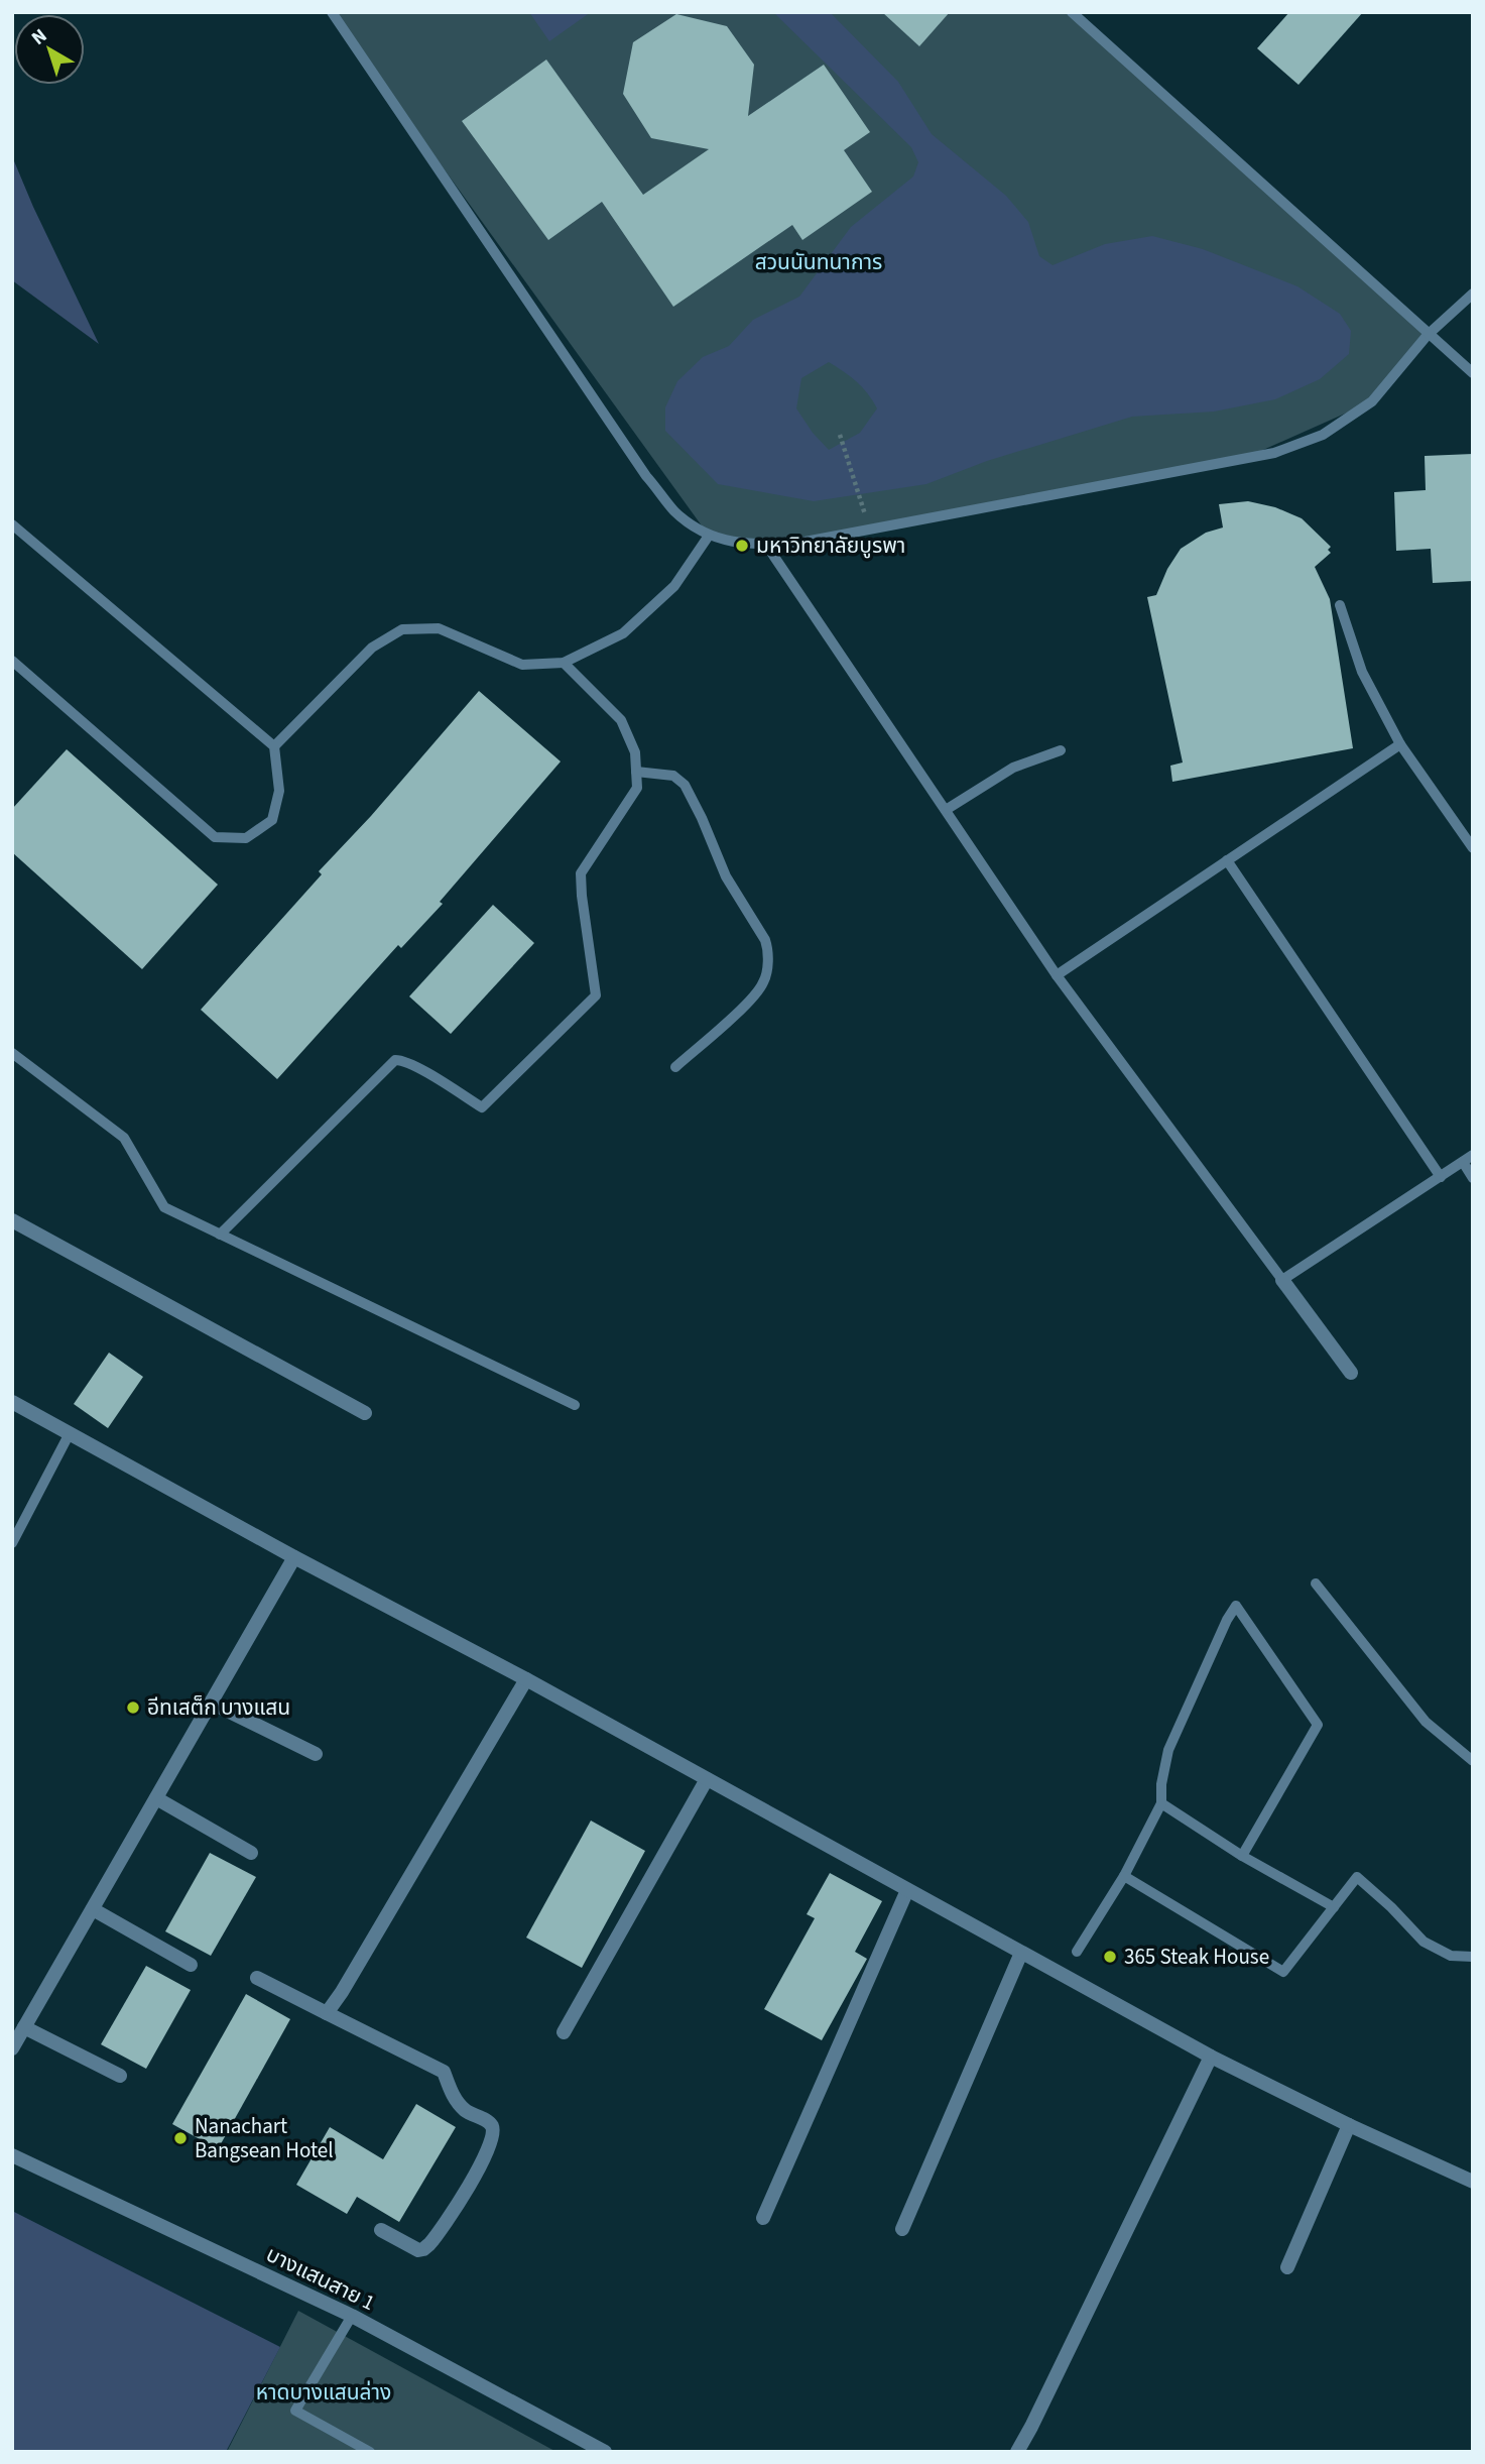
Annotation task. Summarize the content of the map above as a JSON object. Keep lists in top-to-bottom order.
{
  "streets": {
    "street": ["บางแสนสาย 1"]
  },
  "parks": ["สวนนันทนาการ", "หาดบางแสนล่าง"],
  "places": [
    "มหาวิทยาลัยบูรพา",
    "อีทเสต็ก บางแสน",
    "365 Steak House",
    "Nanachart Bangsean Hotel"
  ],
  "north": "top left"
}
